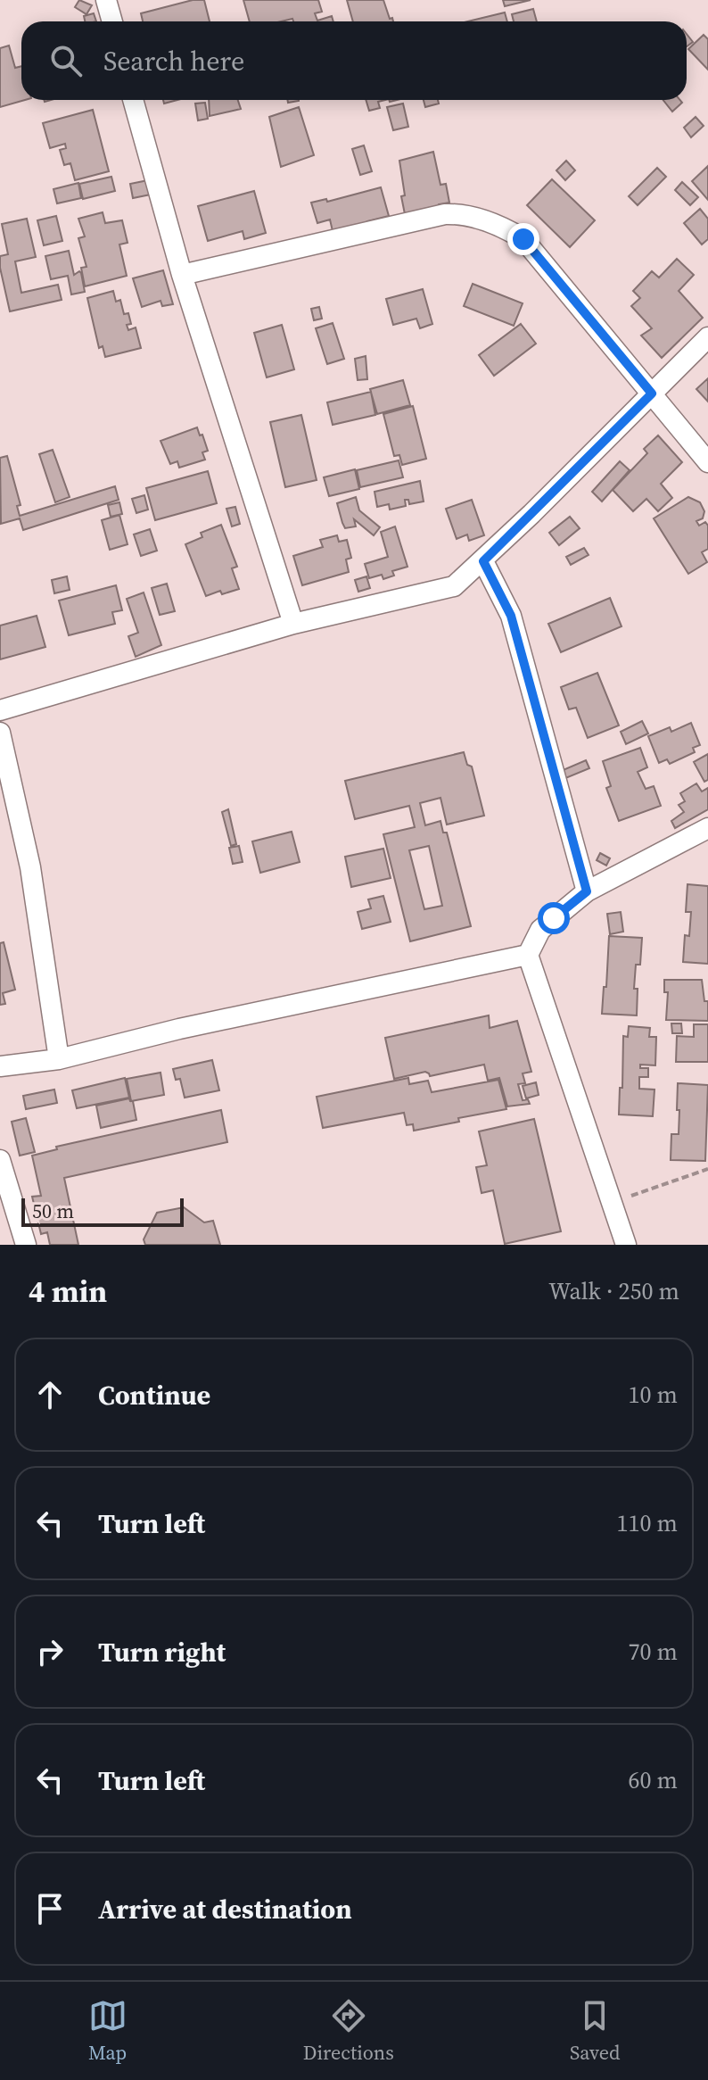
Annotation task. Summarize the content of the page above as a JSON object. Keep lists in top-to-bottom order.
{
  "scale_bar": "50 m",
  "page": {
    "search": "Search here",
    "scale": "50 m",
    "heading": ["4 min", "Walk · 250 m"],
    "list": [
      ["Continue", "10 m"],
      ["Turn left", "110 m"],
      ["Turn right", "70 m"],
      ["Turn left", "60 m"],
      "Arrive at destination"
    ],
    "nav": ["Map", "Directions", "Saved"]
  }
}
